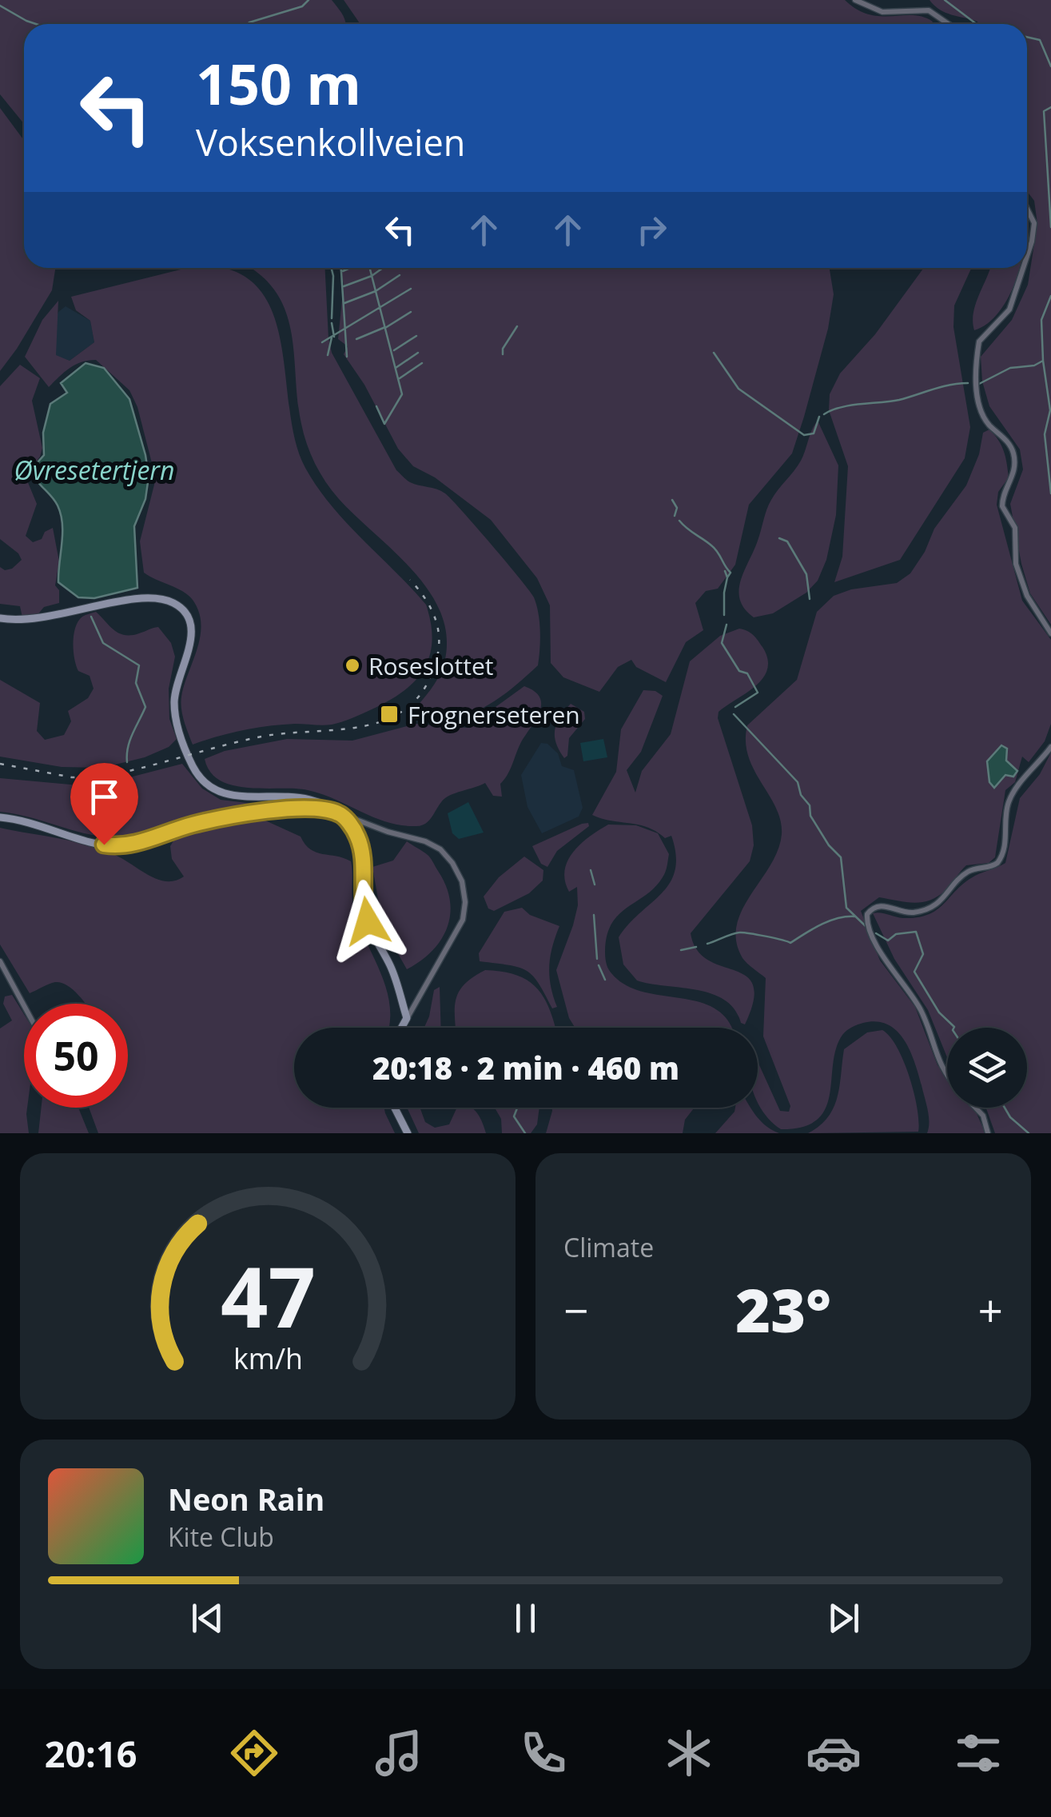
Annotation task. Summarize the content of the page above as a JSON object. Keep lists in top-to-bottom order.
{
  "water": ["Øvresetertjern"],
  "places": {
    "other": ["Roseslottet"],
    "transit": ["Frognerseteren"]
  },
  "page": {
    "turn": ["150 m", "Voksenkollveien"],
    "limit": "50",
    "trip": "20:18 · 2 min · 460 m",
    "tile": "Climate",
    "heat": ["−", "23°", "+"],
    "song": ["Neon Rain", "Kite Club"],
    "tabs": "20:16",
    "gauge": ["47", "km/h"]
  }
}
